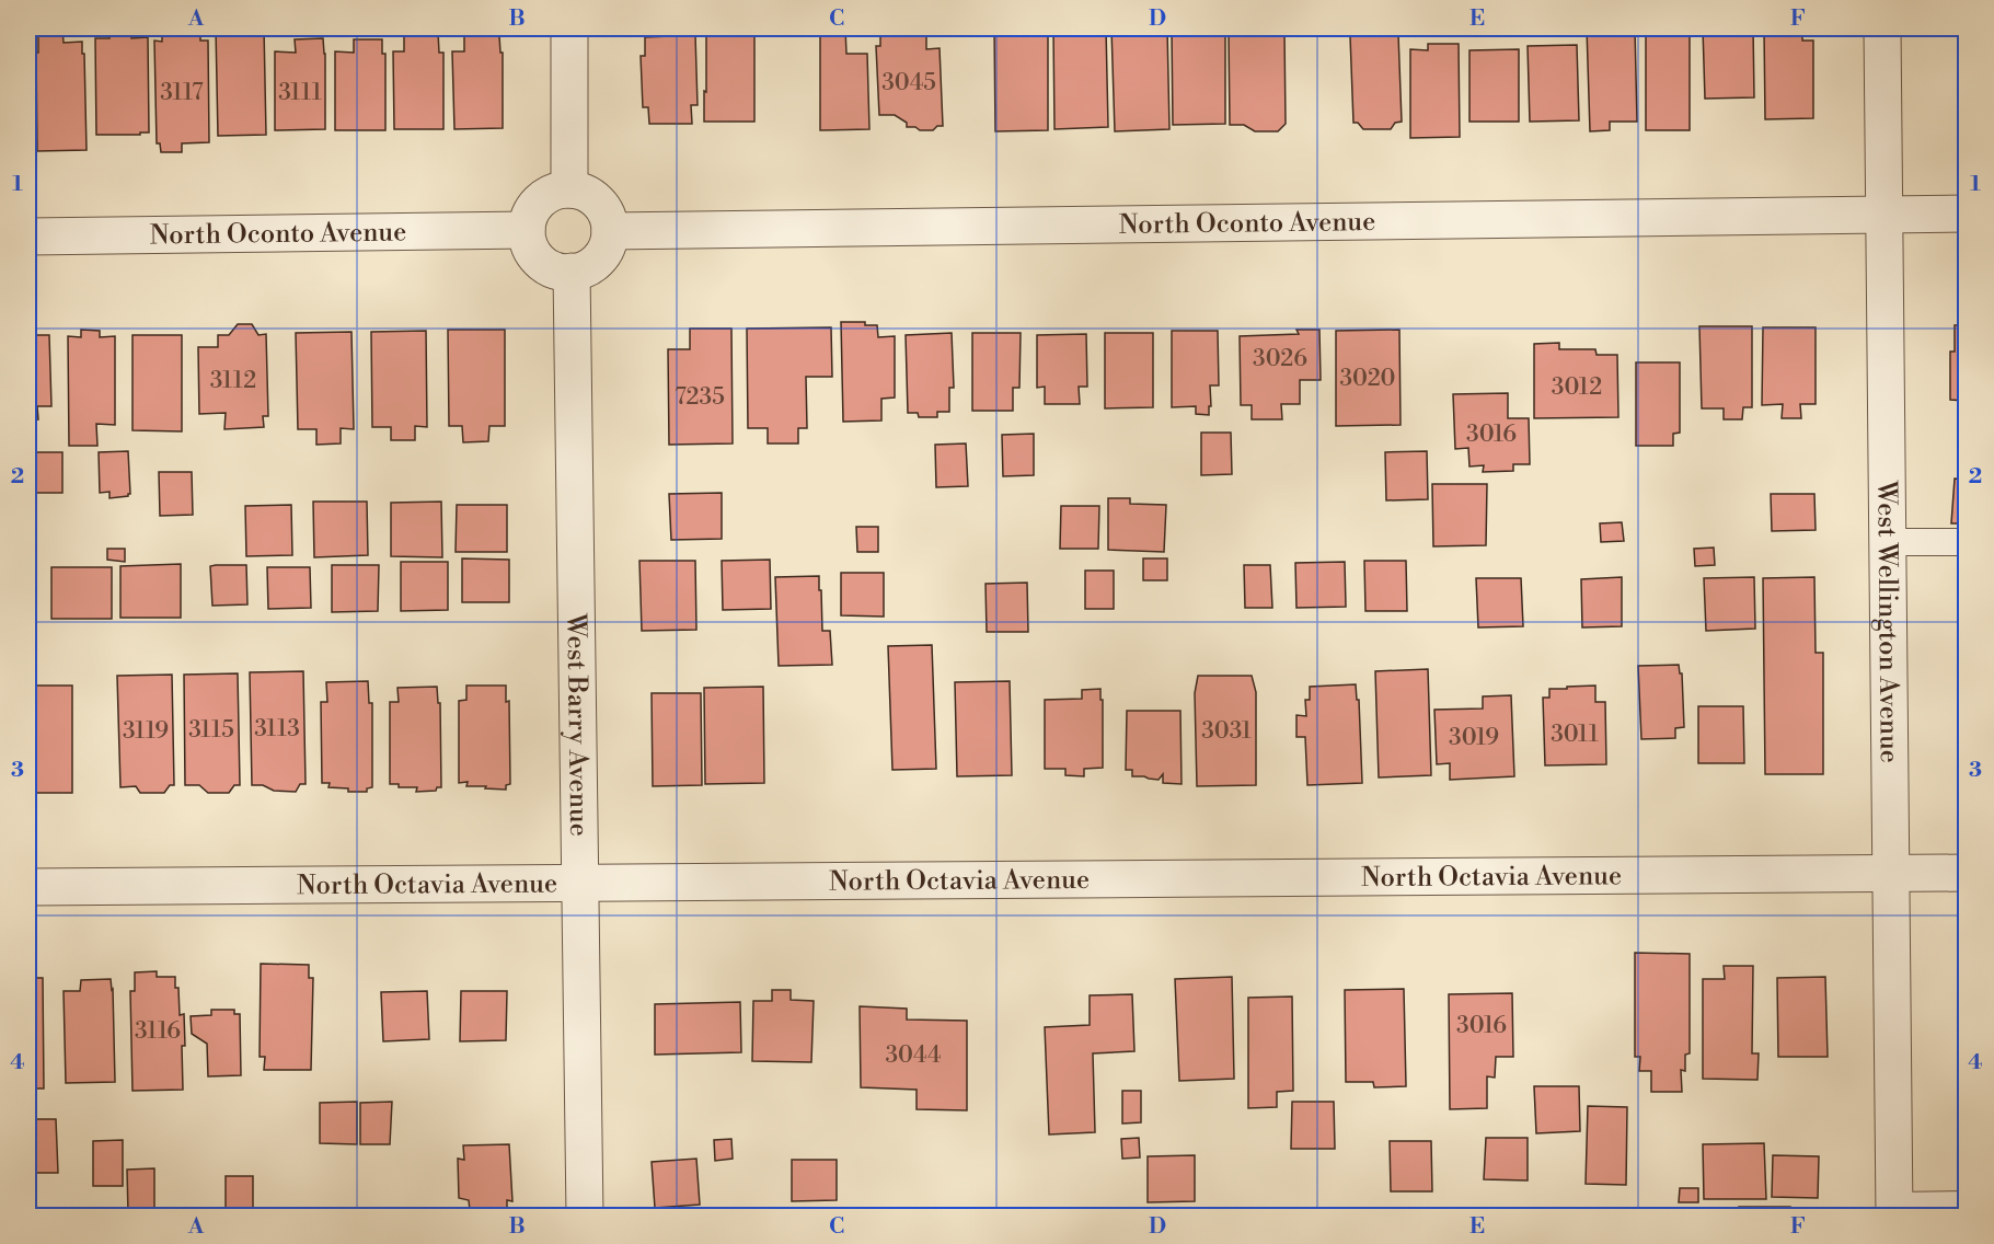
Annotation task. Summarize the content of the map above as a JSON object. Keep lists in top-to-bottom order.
{
  "streets": {
    "street": [
      "North Oconto Avenue",
      "West Wellington Avenue",
      "West Barry Avenue",
      "North Octavia Avenue"
    ]
  },
  "crossings": [
    ["North Oconto Avenue", "West Wellington Avenue"],
    ["North Oconto Avenue", "West Barry Avenue"],
    ["West Wellington Avenue", "North Octavia Avenue"],
    ["West Barry Avenue", "North Octavia Avenue"]
  ],
  "house_numbers": [
    "3045",
    "3117",
    "3111",
    "3026",
    "3020",
    "3112",
    "3012",
    "7235",
    "3016",
    "3113",
    "3115",
    "3119",
    "3031",
    "3011",
    "3019",
    "3016",
    "3116",
    "3044"
  ],
  "grid": {
    "columns": [
      "A",
      "B",
      "C",
      "D",
      "E",
      "F"
    ],
    "rows": [
      "1",
      "2",
      "3",
      "4"
    ]
  }
}
